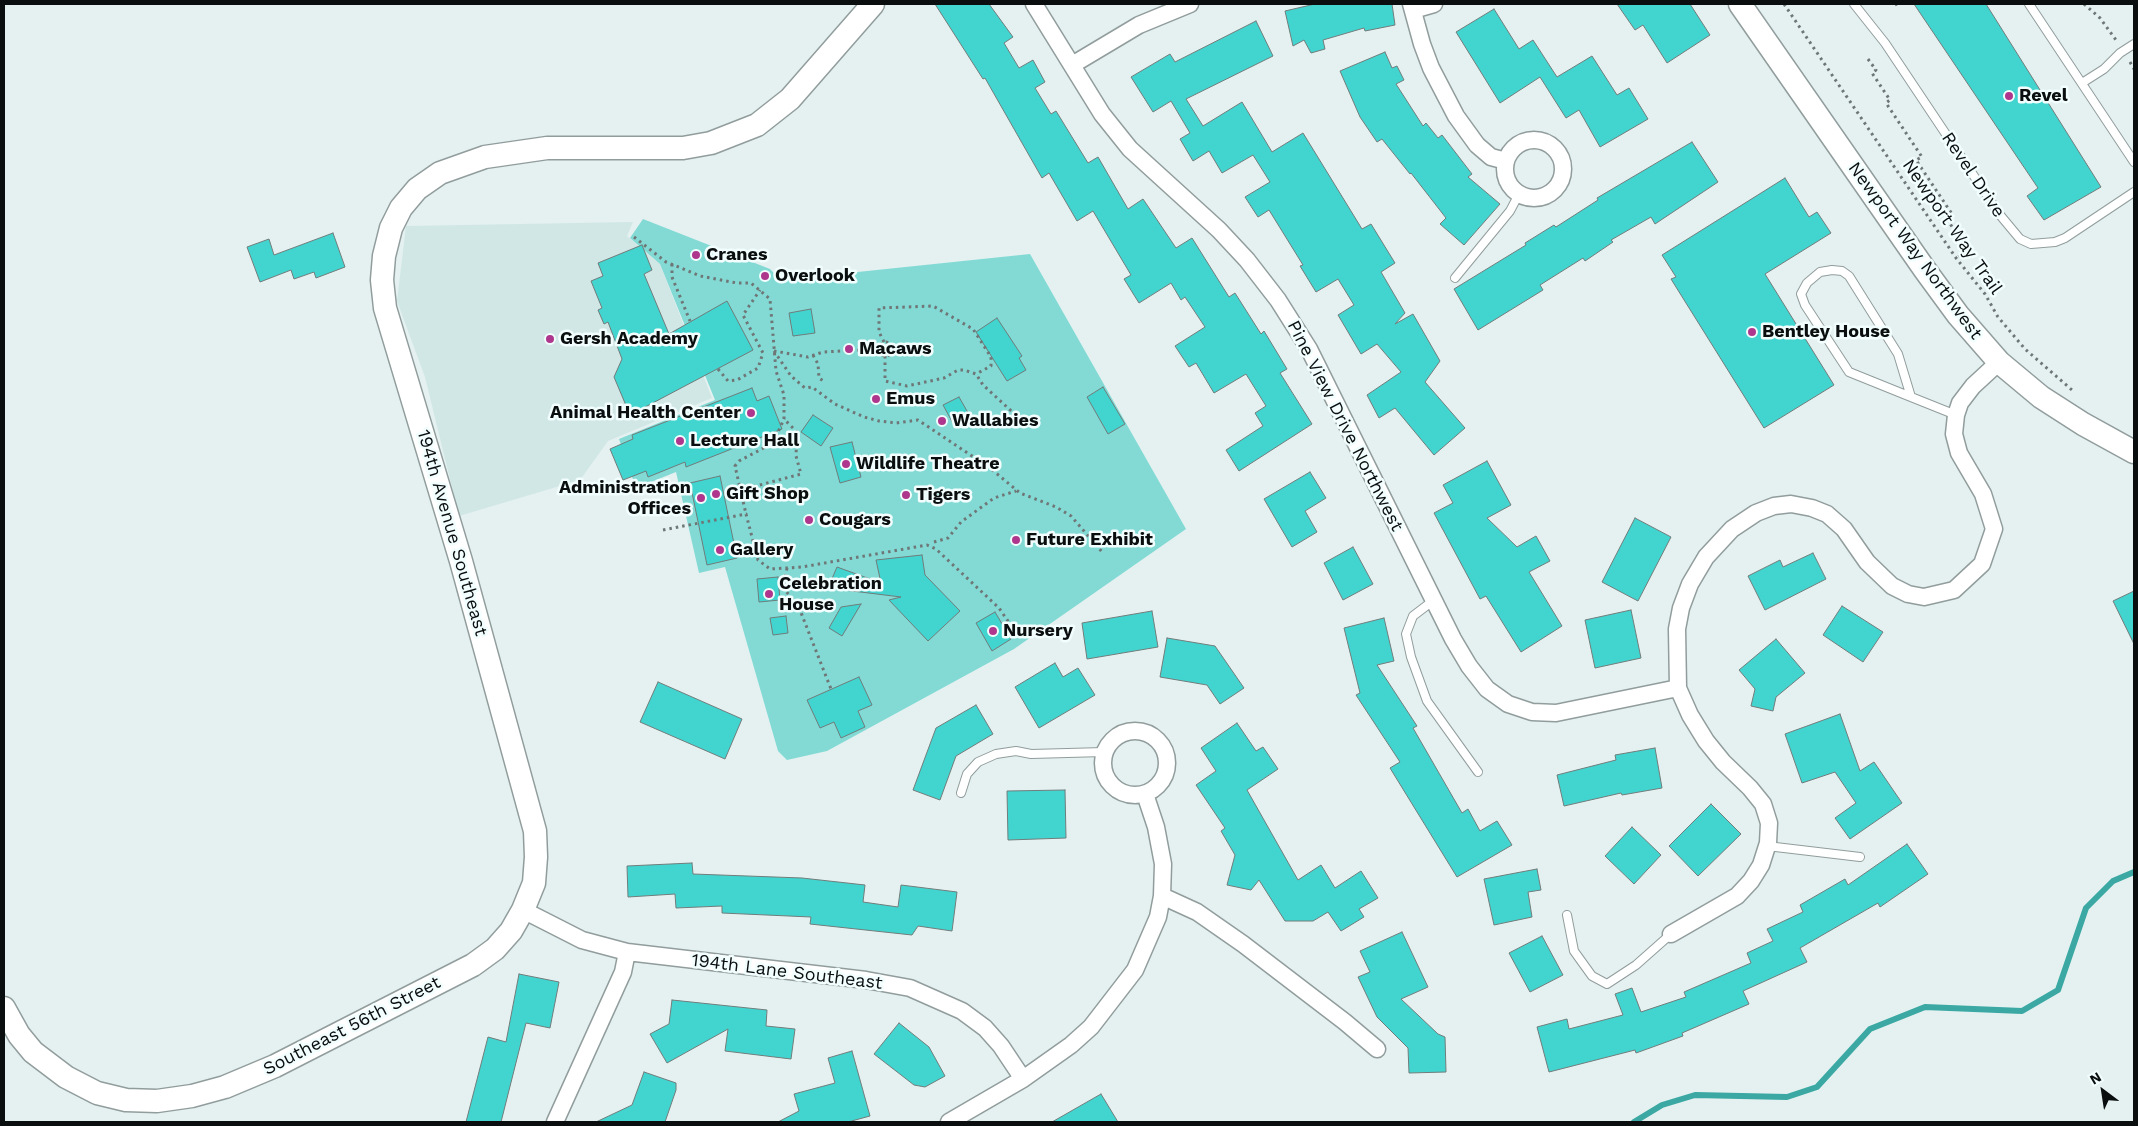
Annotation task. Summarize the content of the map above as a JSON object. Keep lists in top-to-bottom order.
{
  "streets": {
    "street": [
      "Newport Way Northwest",
      "Pine View Drive Northwest",
      "194th Avenue Southeast",
      "194th Lane Southeast",
      "Southeast 56th Street"
    ],
    "lane": ["Revel Drive"],
    "path": ["Newport Way Trail"]
  },
  "crossings": [
    ["194th Avenue Southeast", "194th Lane Southeast"],
    ["194th Avenue Southeast", "Southeast 56th Street"],
    ["194th Lane Southeast", "Southeast 56th Street"]
  ],
  "places": [
    "Revel",
    "Cranes",
    "Overlook",
    "Bentley House",
    "Gersh Academy",
    "Macaws",
    "Emus",
    "Animal Health Center",
    "Wallabies",
    "Lecture Hall",
    "Wildlife Theatre",
    "Gift Shop",
    "Tigers",
    "Administration Offices",
    "Cougars",
    "Future Exhibit",
    "Gallery",
    "Celebration House",
    "Nursery"
  ],
  "north": "top left"
}
